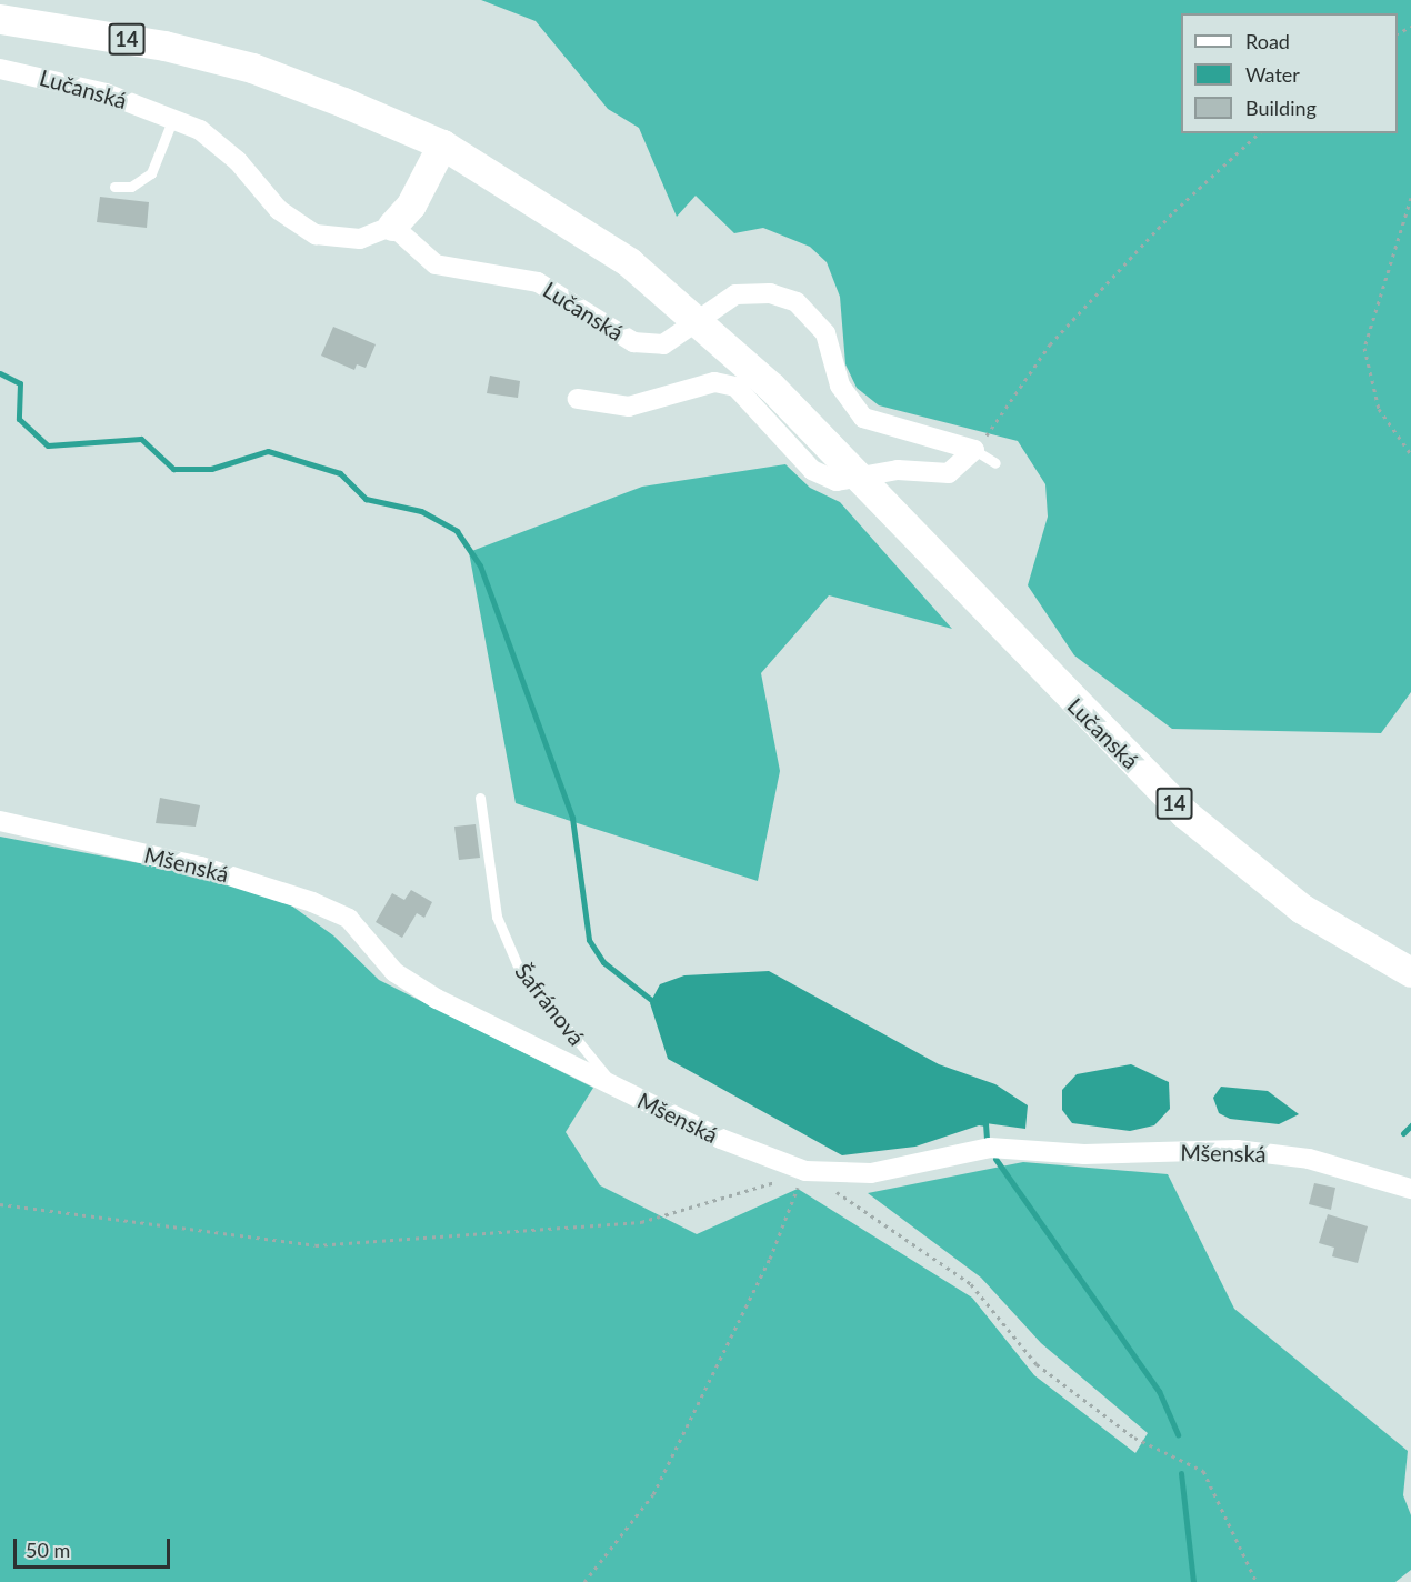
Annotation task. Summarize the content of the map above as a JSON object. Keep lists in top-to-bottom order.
{
  "streets": {
    "main road": ["14", "Lučanská"],
    "street": ["Mšenská"],
    "lane": ["Šafránová"]
  },
  "crossings": [
    ["14", "Lučanská"],
    ["Mšenská", "Šafránová"]
  ],
  "legend": ["Road", "Water", "Building"],
  "scale_bar": "50 m"
}
